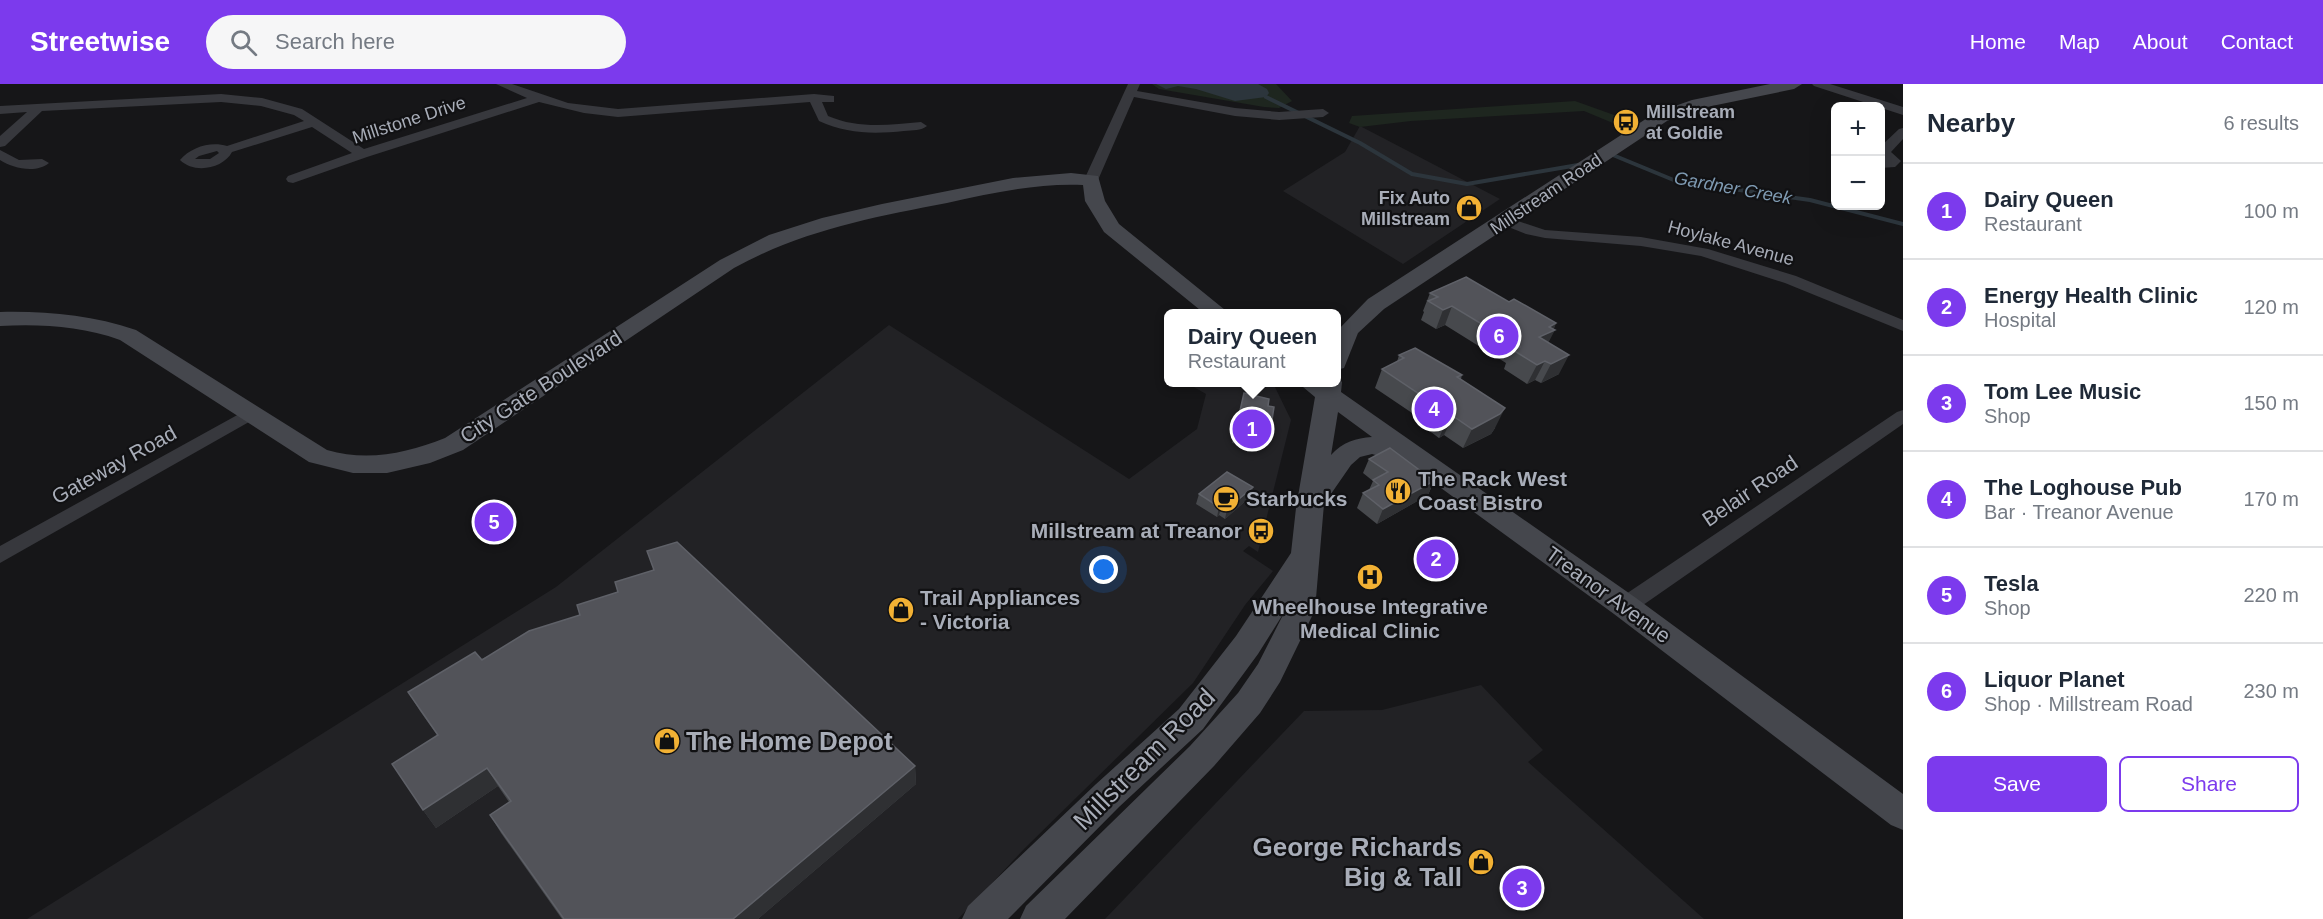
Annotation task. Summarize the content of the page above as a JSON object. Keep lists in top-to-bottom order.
{
  "streets": {
    "street": [
      "Millstone Drive",
      "Millstream Road",
      "Hoylake Avenue",
      "City Gate Boulevard",
      "Gateway Road",
      "Belair Road",
      "Treanor Avenue"
    ]
  },
  "crossings": [
    ["Millstream Road", "Hoylake Avenue"],
    ["City Gate Boulevard", "Gateway Road"],
    ["Belair Road", "Treanor Avenue"]
  ],
  "water": ["Gardner Creek"],
  "places": {
    "bus stop": ["Millstream at Goldie", "Millstream at Treanor"],
    "shop": [
      "Fix Auto Millstream",
      "Trail Appliances - Victoria",
      "The Home Depot",
      "George Richards Big & Tall"
    ],
    "restaurant": ["The Rack West Coast Bistro"],
    "cafe": ["Starbucks"],
    "hospital": ["Wheelhouse Integrative Medical Clinic"]
  },
  "page": {
    "header": "Streetwise",
    "search": "Search here",
    "nav": [
      "Home",
      "Map",
      "About",
      "Contact"
    ],
    "heading": ["Nearby", "6 results"],
    "map_buttons": ["+", "−"],
    "list": [
      {
        "mark": "1",
        "name": "Dairy Queen",
        "note": "Restaurant",
        "value": "100 m"
      },
      {
        "mark": "2",
        "name": "Energy Health Clinic",
        "note": "Hospital",
        "value": "120 m"
      },
      {
        "mark": "3",
        "name": "Tom Lee Music",
        "note": "Shop",
        "value": "150 m"
      },
      {
        "mark": "4",
        "name": "The Loghouse Pub",
        "note": "Bar · Treanor Avenue",
        "value": "170 m"
      },
      {
        "mark": "5",
        "name": "Tesla",
        "note": "Shop",
        "value": "220 m"
      },
      {
        "mark": "6",
        "name": "Liquor Planet",
        "note": "Shop · Millstream Road",
        "value": "230 m"
      }
    ],
    "popup": ["Dairy Queen", "Restaurant"],
    "pins": [
      "6",
      "4",
      "1",
      "5",
      "2",
      "3"
    ],
    "buttons": ["Save", "Share"]
  }
}
